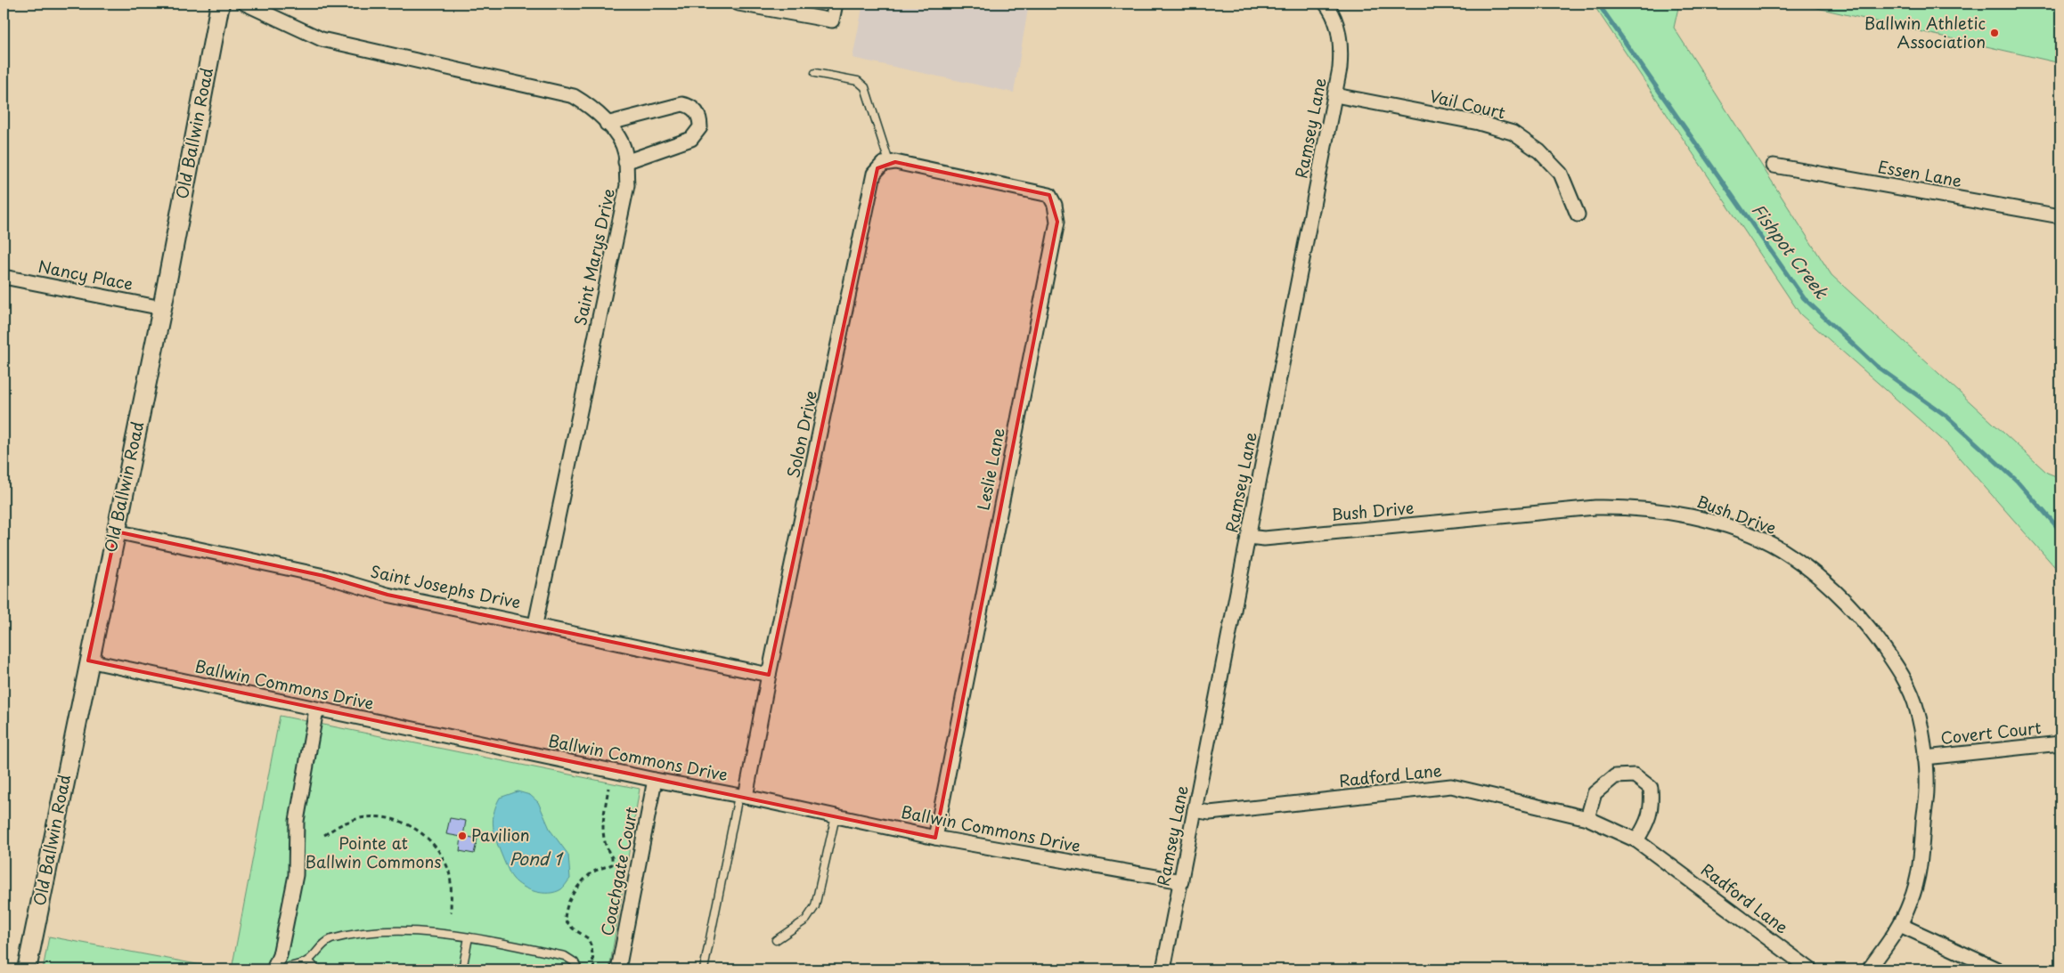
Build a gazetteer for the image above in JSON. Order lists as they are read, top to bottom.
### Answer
{
  "streets": {
    "street": [
      "Vail Court",
      "Ramsey Lane",
      "Old Ballwin Road",
      "Essen Lane",
      "Saint Marys Drive",
      "Nancy Place",
      "Solon Drive",
      "Leslie Lane",
      "Bush Drive",
      "Saint Josephs Drive",
      "Ballwin Commons Drive",
      "Covert Court",
      "Radford Lane",
      "Coachgate Court"
    ]
  },
  "crossings": [
    ["Vail Court", "Ramsey Lane"],
    ["Ramsey Lane", "Bush Drive"],
    ["Ramsey Lane", "Ballwin Commons Drive"],
    ["Ramsey Lane", "Radford Lane"],
    ["Old Ballwin Road", "Nancy Place"],
    ["Old Ballwin Road", "Saint Josephs Drive"],
    ["Old Ballwin Road", "Ballwin Commons Drive"],
    ["Saint Marys Drive", "Saint Josephs Drive"],
    ["Solon Drive", "Leslie Lane"],
    ["Solon Drive", "Saint Josephs Drive"],
    ["Solon Drive", "Ballwin Commons Drive"],
    ["Leslie Lane", "Ballwin Commons Drive"],
    ["Bush Drive", "Covert Court"],
    ["Ballwin Commons Drive", "Coachgate Court"]
  ],
  "water": ["Fishpot Creek", "Pond 1"],
  "parks": ["Pointe at Ballwin Commons"],
  "places": ["Ballwin Athletic Association", "Pavilion"]
}
